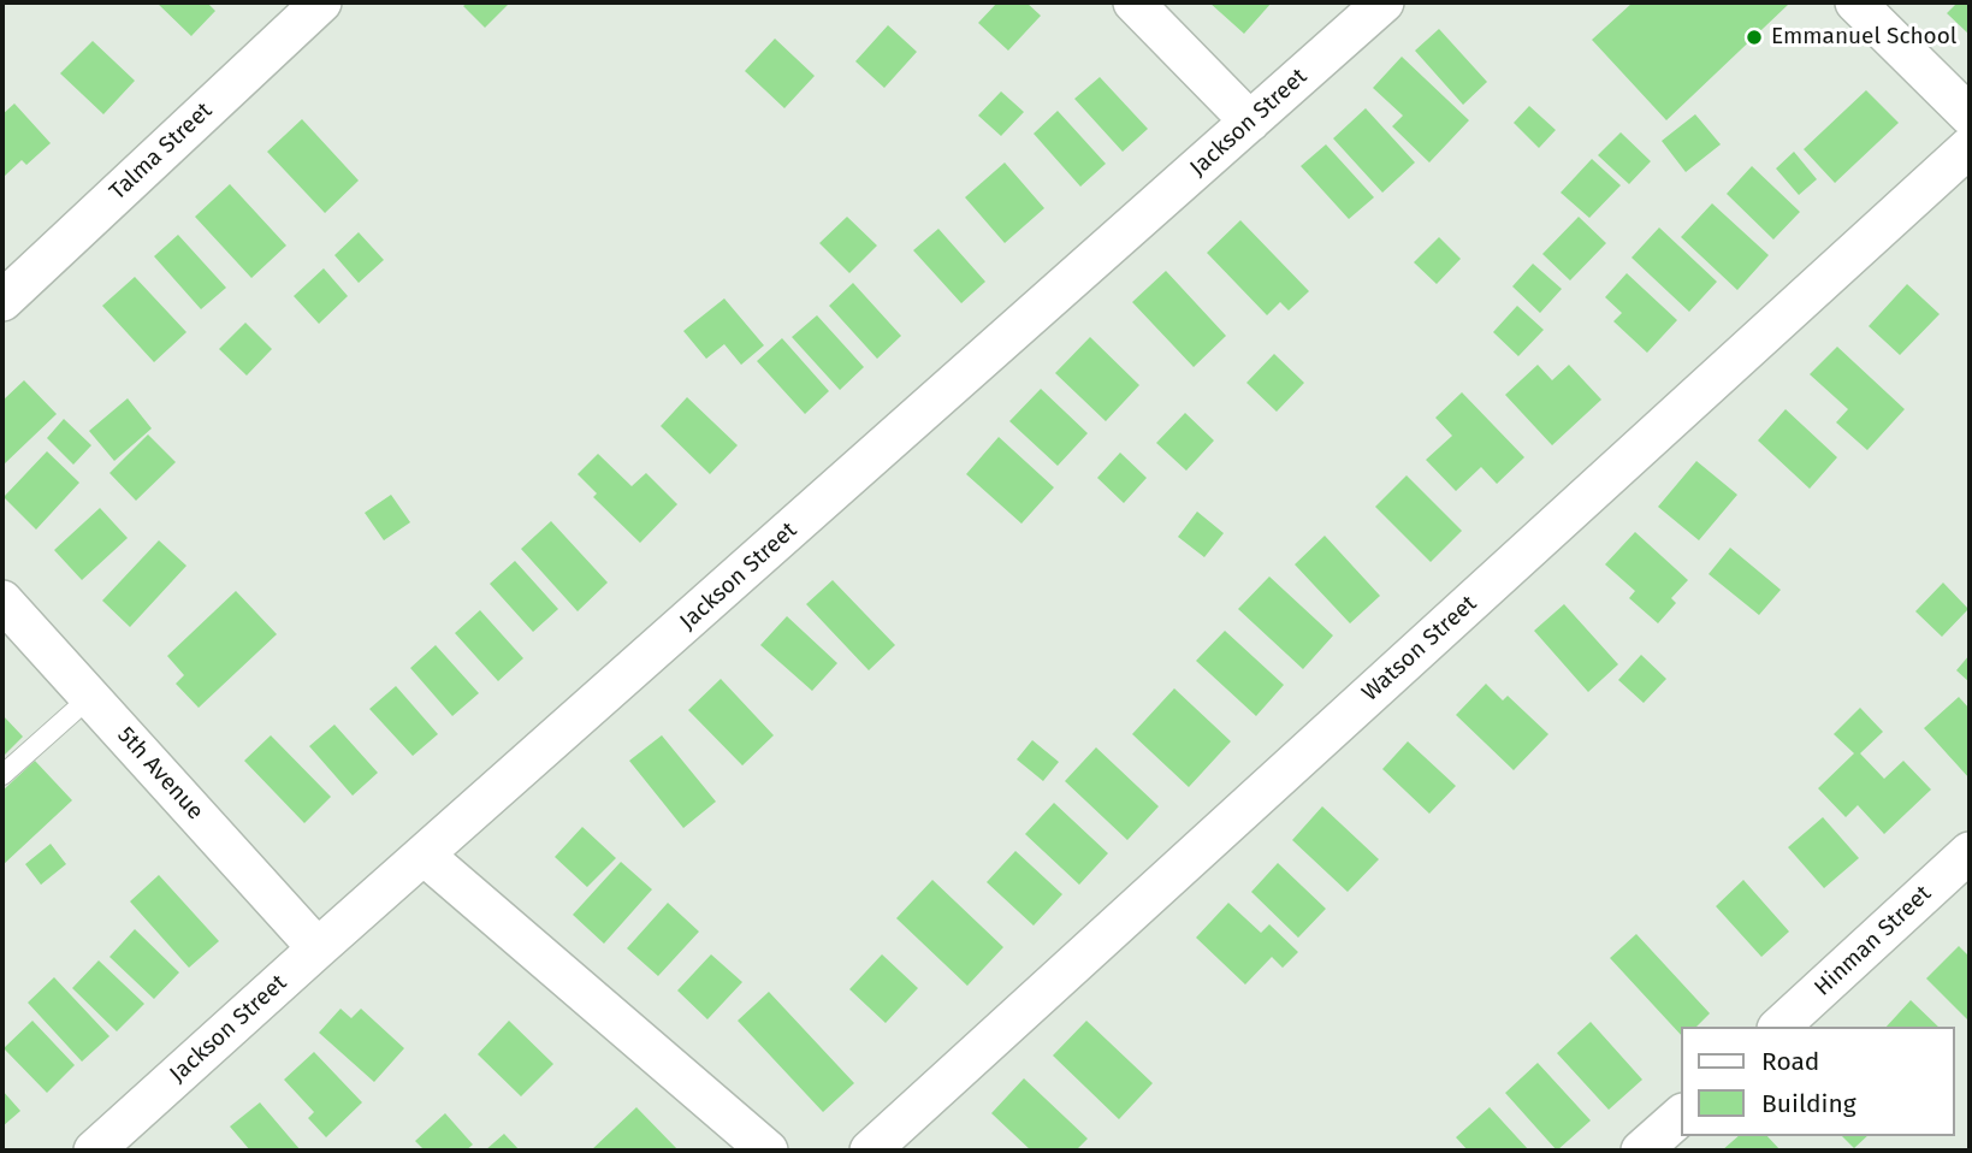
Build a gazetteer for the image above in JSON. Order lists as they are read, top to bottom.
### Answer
{
  "streets": {
    "street": [
      "Jackson Street",
      "Talma Street",
      "Watson Street",
      "5th Avenue",
      "Hinman Street"
    ]
  },
  "crossings": [
    ["Jackson Street", "5th Avenue"]
  ],
  "places": ["Emmanuel School"],
  "legend": ["Road", "Building"]
}
